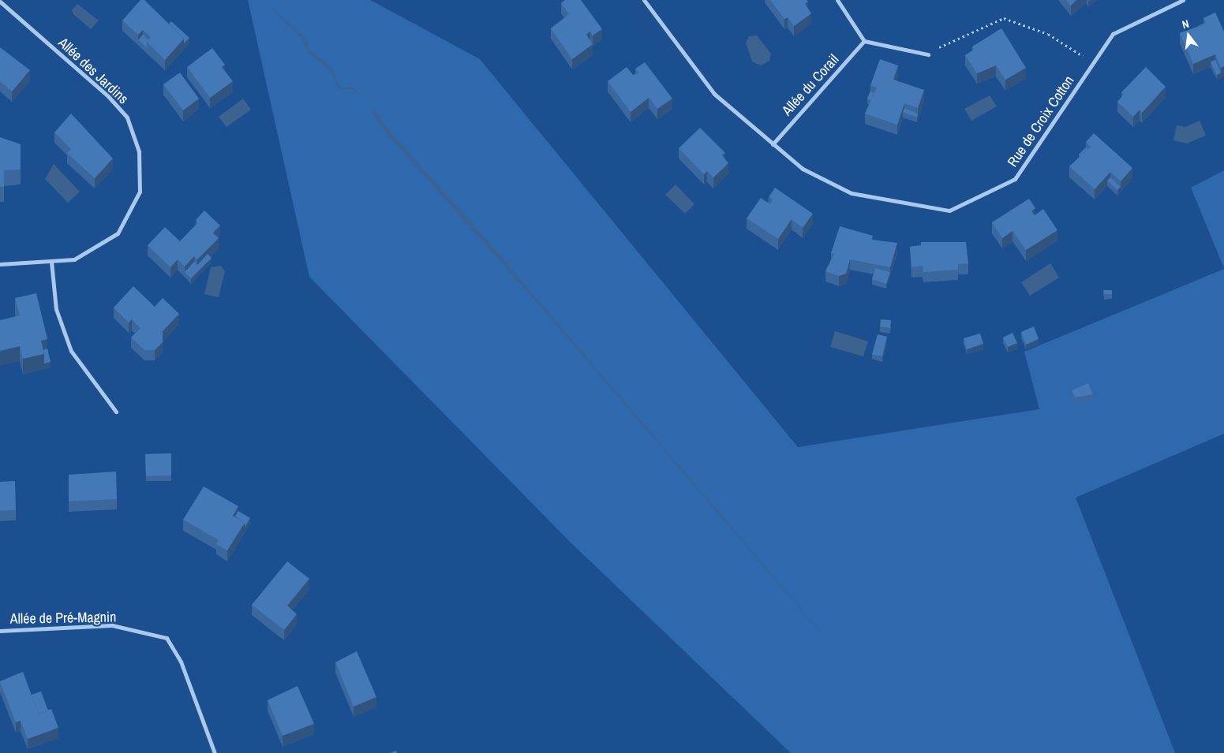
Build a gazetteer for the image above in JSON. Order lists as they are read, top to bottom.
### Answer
{
  "streets": {
    "street": [
      "Allée des Jardins",
      "Allée du Corail",
      "Rue de Croix Cotton",
      "Allée de Pré-Magnin"
    ]
  },
  "crossings": [
    ["Allée du Corail", "Rue de Croix Cotton"]
  ],
  "north": "top"
}
